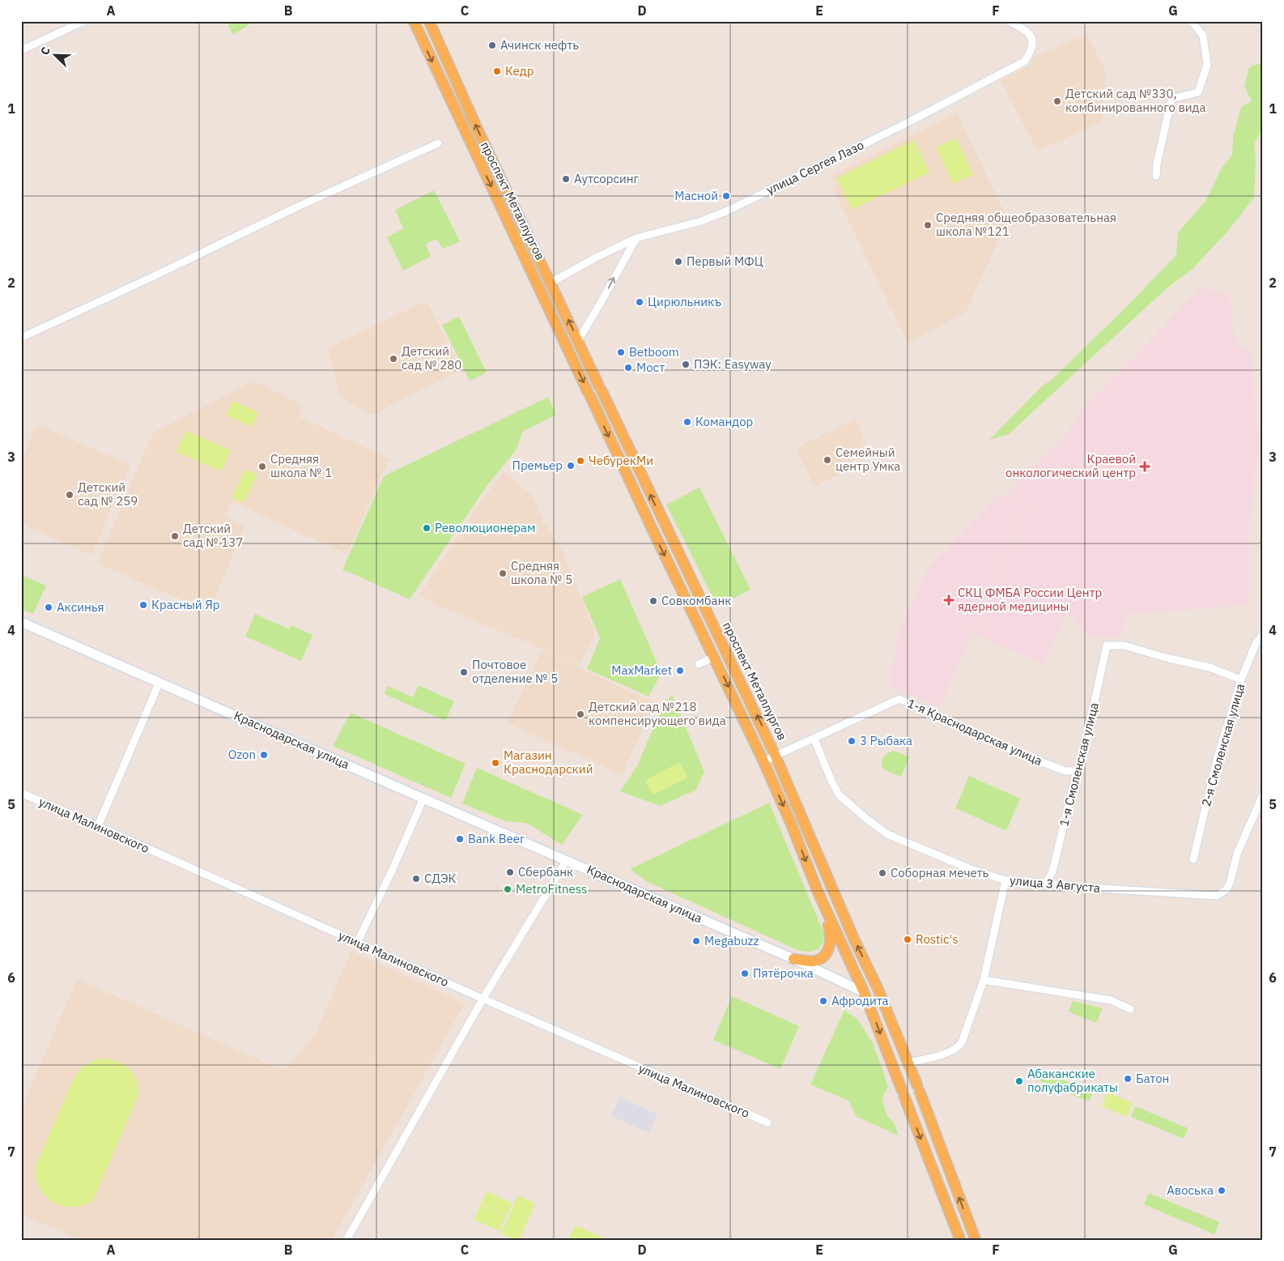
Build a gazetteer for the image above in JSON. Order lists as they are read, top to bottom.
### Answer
{
  "streets": {
    "main road": ["проспект Металлургов", "Краснодарская улица"],
    "street": [
      "улица Сергея Лазо",
      "1-я Краснодарская улица",
      "2-я Смоленская улица",
      "1-я Смоленская улица",
      "улица Малиновского",
      "улица 3 Августа"
    ]
  },
  "crossings": [
    ["улица Сергея Лазо", "проспект Металлургов"],
    ["проспект Металлургов", "1-я Краснодарская улица"],
    ["проспект Металлургов", "Краснодарская улица"],
    ["1-я Краснодарская улица", "1-я Смоленская улица"],
    ["1-я Краснодарская улица", "улица 3 Августа"],
    ["2-я Смоленская улица", "1-я Смоленская улица"],
    ["1-я Смоленская улица", "улица 3 Августа"]
  ],
  "places": {
    "other": [
      "Ачинск нефть",
      "Кедр",
      "Детский сад №330, комбинированного вида",
      "Аутсорсинг",
      "Масной",
      "Средняя общеобразовательная школа №121",
      "Первый МФЦ",
      "Цирюльникъ",
      "Betboom",
      "Детский сад № 280",
      "ПЭК: Easyway",
      "Мост",
      "Командор",
      "Семейный центр Умка",
      "ЧебурекМи",
      "Премьер",
      "Средняя школа № 1",
      "Детский сад № 259",
      "Революционерам",
      "Детский сад № 137",
      "Средняя школа № 5",
      "Совкомбанк",
      "Красный Яр",
      "Аксинья",
      "MaxMarket",
      "Почтовое отделение № 5",
      "Детский сад №218 компенсирующего вида",
      "3 Рыбака",
      "Ozon",
      "Магазин Краснодарский",
      "Bank Beer",
      "Сбербанк",
      "Соборная мечеть",
      "СДЭК",
      "MetroFitness",
      "Rostic's",
      "Megabuzz",
      "Пятёрочка",
      "Афродита",
      "Батон",
      "Абаканские полуфабрикаты",
      "Авоська"
    ],
    "health": ["Краевой онкологический центр", "СКЦ ФМБА России Центр ядерной медицины"]
  },
  "north": "top left",
  "grid": {
    "columns": [
      "A",
      "B",
      "C",
      "D",
      "E",
      "F",
      "G"
    ],
    "rows": [
      "1",
      "2",
      "3",
      "4",
      "5",
      "6",
      "7"
    ]
  }
}
